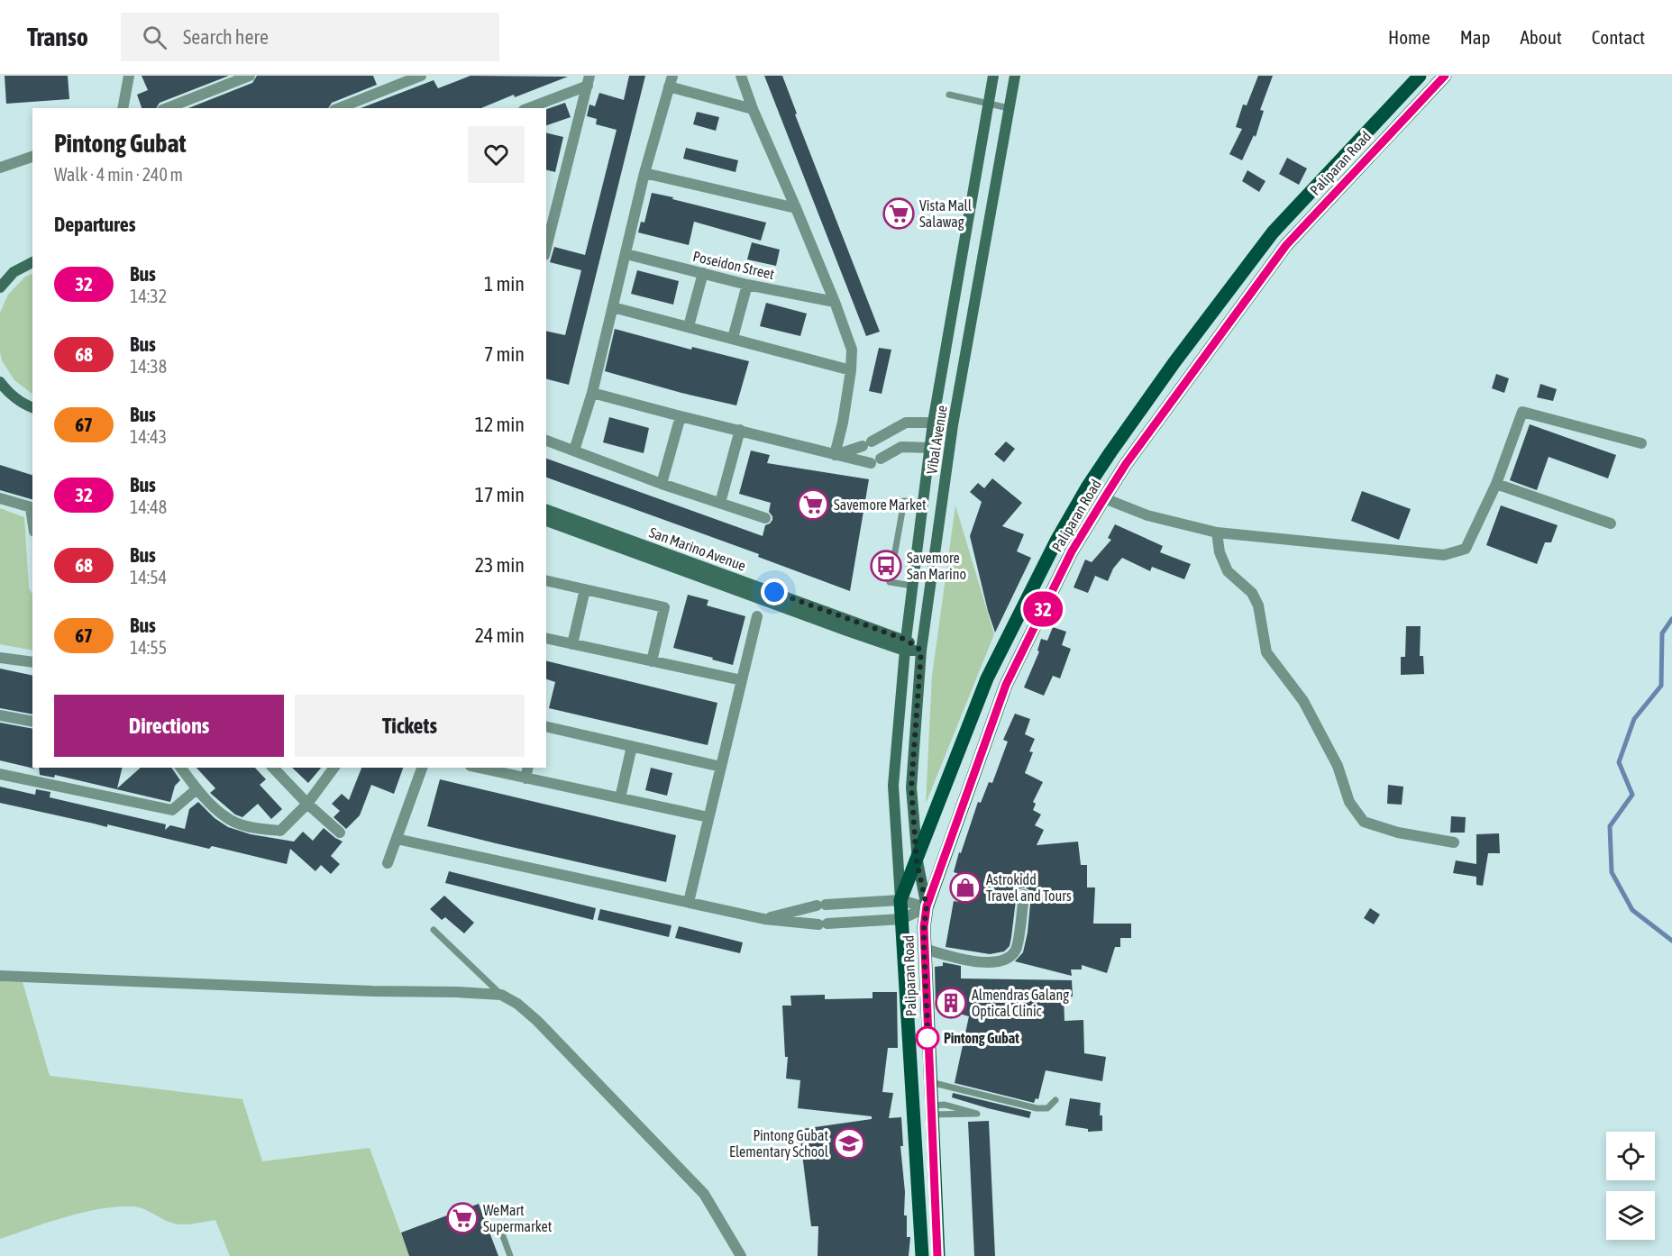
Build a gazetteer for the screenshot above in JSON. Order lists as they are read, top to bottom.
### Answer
{
  "streets": {
    "main road": ["Paliparan Road", "Vibal Avenue", "San Marino Avenue"],
    "street": ["Poseidon Street"]
  },
  "crossings": [
    ["Paliparan Road", "Vibal Avenue"],
    ["Vibal Avenue", "San Marino Avenue"]
  ],
  "places": {
    "supermarket": ["Vista Mall Salawag", "Savemore Market", "WeMart Supermarket"],
    "bus stop": ["Savemore San Marino"],
    "shop": ["Astrokidd Travel and Tours"],
    "building": ["Almendras Galang Optical Clinic"],
    "other": ["Pintong Gubat"],
    "school or university": ["Pintong Gubat Elementary School"]
  },
  "lines": ["bus line 32"],
  "page": {
    "header": "Transo",
    "search": "Search here",
    "nav": [
      "Home",
      "Map",
      "About",
      "Contact"
    ],
    "on_map": "32",
    "heading": [
      ["Pintong Gubat", "Walk · 4 min · 240 m"],
      "Departures"
    ],
    "list": [
      {
        "mark": "32",
        "name": "Bus",
        "note": "14:32",
        "value": "1 min"
      },
      {
        "mark": "68",
        "name": "Bus",
        "note": "14:38",
        "value": "7 min"
      },
      {
        "mark": "67",
        "name": "Bus",
        "note": "14:43",
        "value": "12 min"
      },
      {
        "mark": "32",
        "name": "Bus",
        "note": "14:48",
        "value": "17 min"
      },
      {
        "mark": "68",
        "name": "Bus",
        "note": "14:54",
        "value": "23 min"
      },
      {
        "mark": "67",
        "name": "Bus",
        "note": "14:55",
        "value": "24 min"
      }
    ],
    "buttons": ["Directions", "Tickets"]
  }
}
